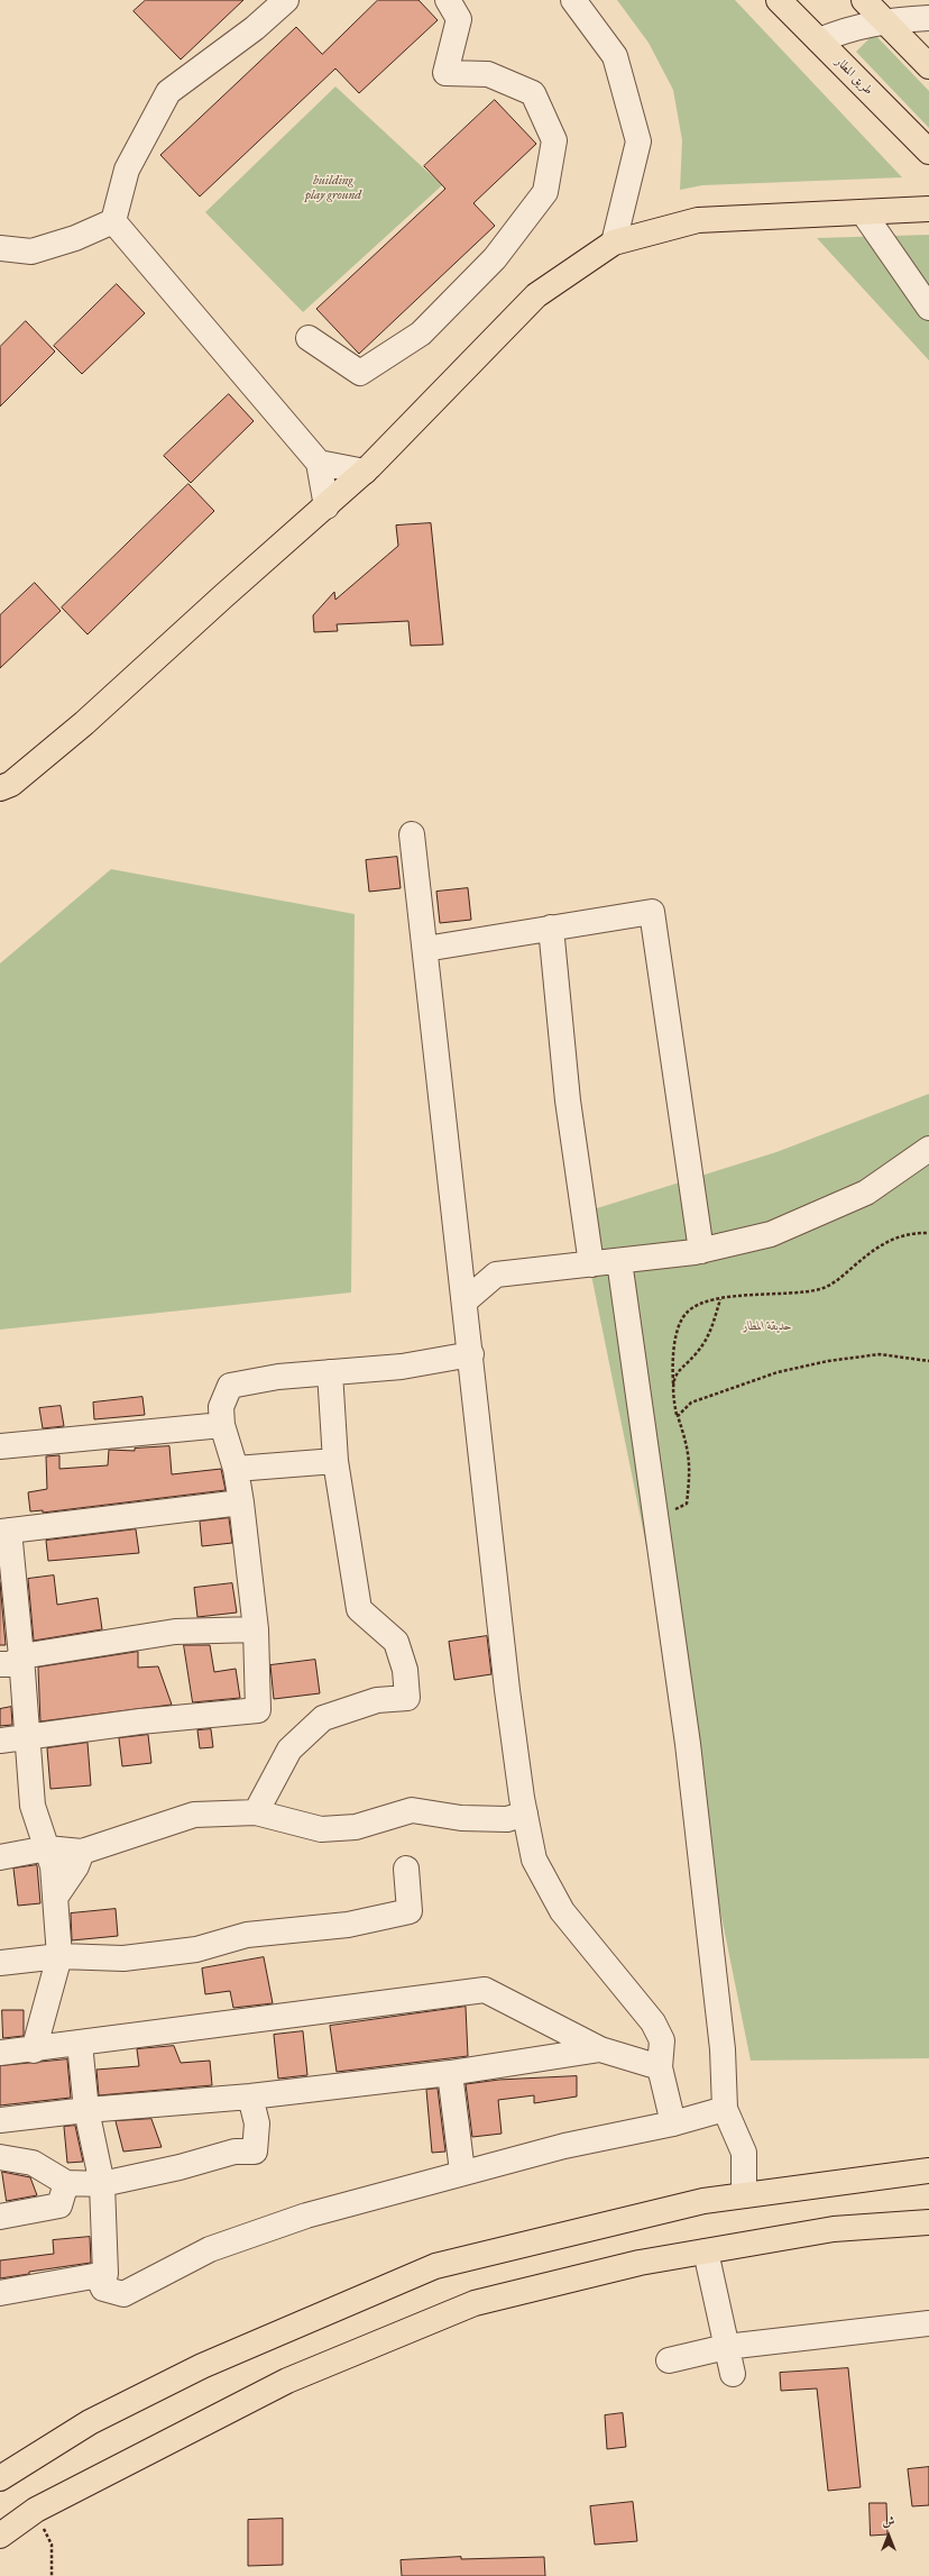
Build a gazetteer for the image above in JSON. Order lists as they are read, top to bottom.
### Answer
{
  "streets": {
    "main road": ["طريق المطار"]
  },
  "parks": ["building play ground", "حديقة المطار"],
  "north": "top"
}
